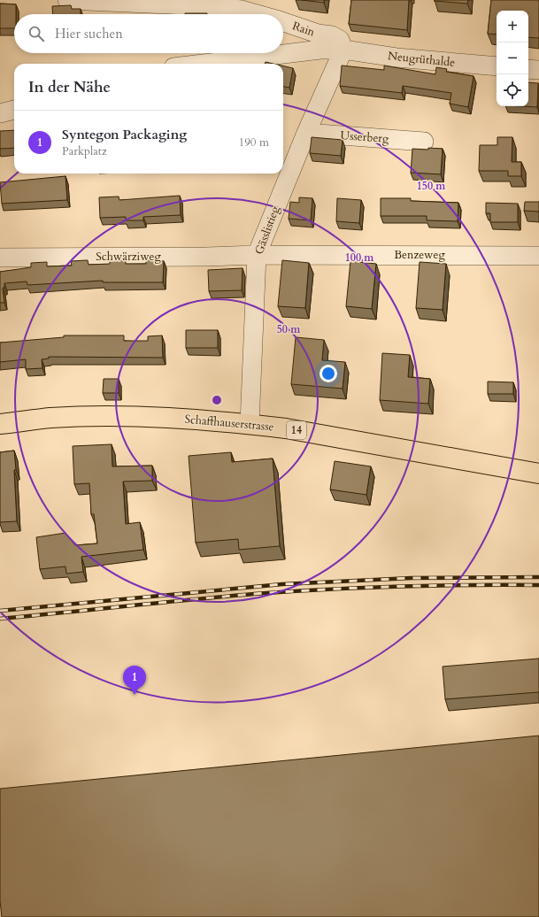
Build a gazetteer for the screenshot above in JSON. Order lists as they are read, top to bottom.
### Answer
{
  "streets": {
    "main road": ["Schaffhauserstrasse", "14"],
    "street": [
      "Rain",
      "Neugrüthalde",
      "Usserberg",
      "Gässlistieg",
      "Benzeweg",
      "Schwärziweg"
    ]
  },
  "crossings": [
    ["Rain", "Neugrüthalde"],
    ["Rain", "Gässlistieg"],
    ["Neugrüthalde", "Gässlistieg"],
    ["Usserberg", "Gässlistieg"],
    ["Gässlistieg", "Benzeweg"],
    ["Gässlistieg", "Schwärziweg"],
    ["Gässlistieg", "Schaffhauserstrasse"],
    ["Benzeweg", "Schwärziweg"]
  ],
  "page": {
    "map_buttons": ["+", "−"],
    "search": "Hier suchen",
    "heading": "In der Nähe",
    "list": [
      {
        "mark": "1",
        "name": "Syntegon Packaging",
        "note": "Parkplatz",
        "value": "190 m"
      }
    ],
    "pins": "1"
  },
  "rings": ["150 m", "100 m", "50 m"]
}
